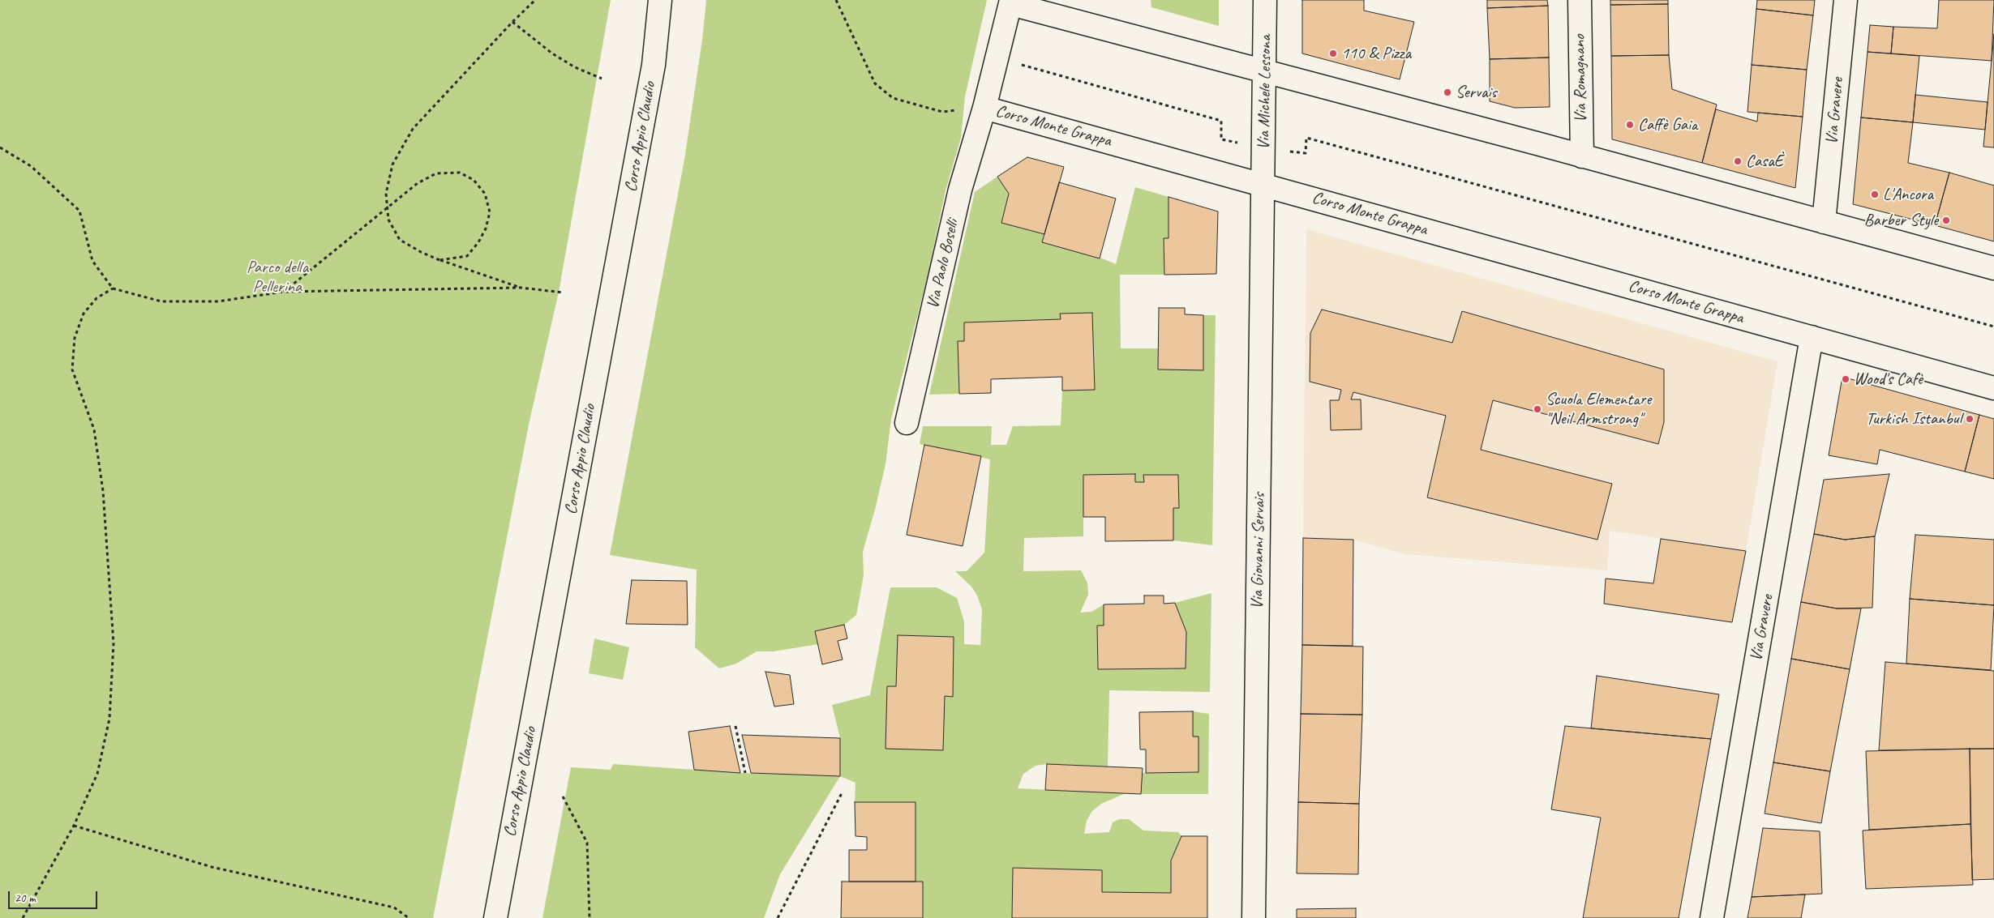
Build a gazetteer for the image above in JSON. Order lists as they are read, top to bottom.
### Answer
{
  "streets": {
    "street": [
      "Via Romagnano",
      "Via Michele Lessona",
      "Via Gravere",
      "Corso Monte Grappa",
      "Corso Appio Claudio",
      "Via Paolo Boselli",
      "Via Giovanni Servais"
    ]
  },
  "crossings": [
    ["Via Romagnano", "Corso Monte Grappa"],
    ["Via Michele Lessona", "Corso Monte Grappa"],
    ["Via Michele Lessona", "Via Giovanni Servais"],
    ["Via Gravere", "Corso Monte Grappa"],
    ["Corso Monte Grappa", "Via Paolo Boselli"],
    ["Corso Monte Grappa", "Via Giovanni Servais"]
  ],
  "parks": ["Parco della Pellerina"],
  "places": [
    "110 & Pizza",
    "Servais",
    "Caffè Gaia",
    "CasaÈ",
    "L'Ancora",
    "Barber Style",
    "Wood's Cafè",
    "Scuola Elementare \"Neil Armstrong\"",
    "Turkish Istanbul"
  ],
  "scale_bar": "20 m"
}
